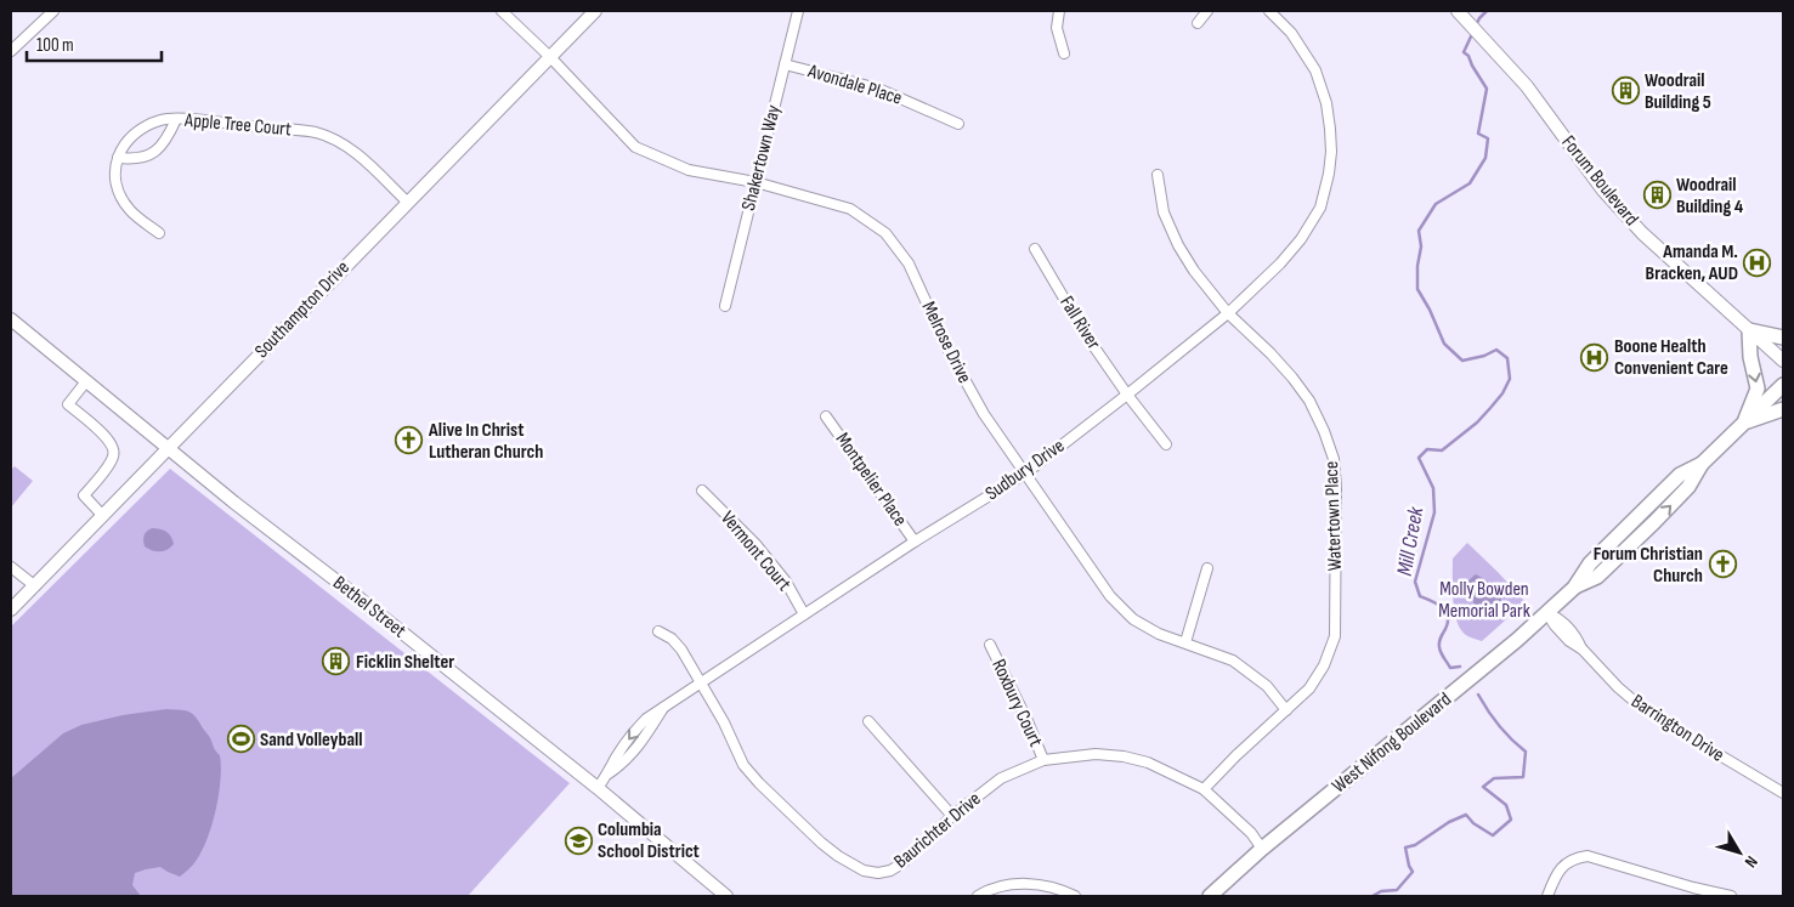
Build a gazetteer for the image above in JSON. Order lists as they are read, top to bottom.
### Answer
{
  "streets": {
    "main road": ["West Nifong Boulevard"],
    "street": [
      "Avondale Place",
      "Apple Tree Court",
      "Shakertown Way",
      "Forum Boulevard",
      "Southampton Drive",
      "Fall River",
      "Melrose Drive",
      "Sudbury Drive",
      "Montpelier Place",
      "Watertown Place",
      "Vermont Court",
      "Bethel Street",
      "Roxbury Court",
      "Barrington Drive",
      "Baurichter Drive"
    ]
  },
  "crossings": [
    ["Avondale Place", "Shakertown Way"],
    ["Apple Tree Court", "Southampton Drive"],
    ["Shakertown Way", "Melrose Drive"],
    ["Southampton Drive", "Melrose Drive"],
    ["Southampton Drive", "Bethel Street"],
    ["Fall River", "Sudbury Drive"],
    ["Melrose Drive", "Sudbury Drive"],
    ["Melrose Drive", "Watertown Place"],
    ["Sudbury Drive", "Montpelier Place"],
    ["Sudbury Drive", "Watertown Place"],
    ["Sudbury Drive", "Vermont Court"],
    ["Sudbury Drive", "Bethel Street"],
    ["Sudbury Drive", "Baurichter Drive"],
    ["Watertown Place", "Baurichter Drive"],
    ["Roxbury Court", "Baurichter Drive"],
    ["Barrington Drive", "West Nifong Boulevard"],
    ["West Nifong Boulevard", "Baurichter Drive"]
  ],
  "water": ["Mill Creek"],
  "parks": ["Molly Bowden Memorial Park"],
  "places": {
    "building": ["Woodrail Building 5", "Woodrail Building 4", "Ficklin Shelter"],
    "hospital": ["Amanda M. Bracken, AUD", "Boone Health Convenient Care"],
    "church": ["Alive In Christ Lutheran Church", "Forum Christian Church"],
    "sports": ["Sand Volleyball"],
    "school or university": ["Columbia School District"]
  },
  "scale_bar": "100 m",
  "north": "bottom right"
}
